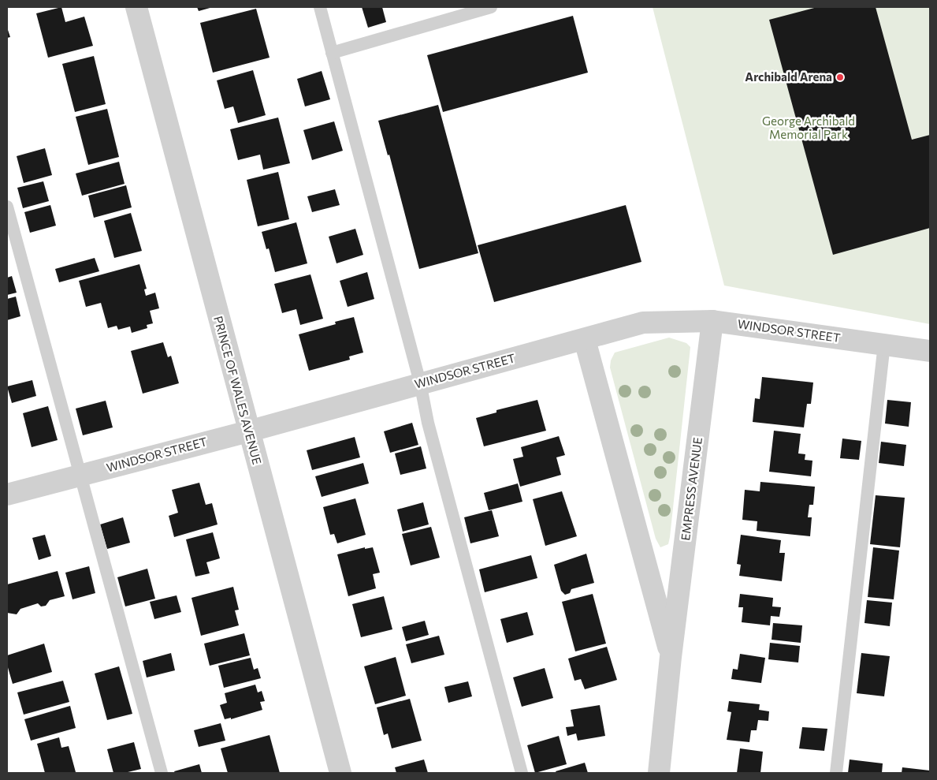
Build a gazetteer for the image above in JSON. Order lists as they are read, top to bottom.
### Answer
{
  "streets": {
    "street": ["WINDSOR STREET", "PRINCE OF WALES AVENUE", "EMPRESS AVENUE"]
  },
  "crossings": [
    ["WINDSOR STREET", "PRINCE OF WALES AVENUE"],
    ["WINDSOR STREET", "EMPRESS AVENUE"]
  ],
  "parks": ["George Archibald Memorial Park"],
  "places": ["Archibald Arena"]
}
